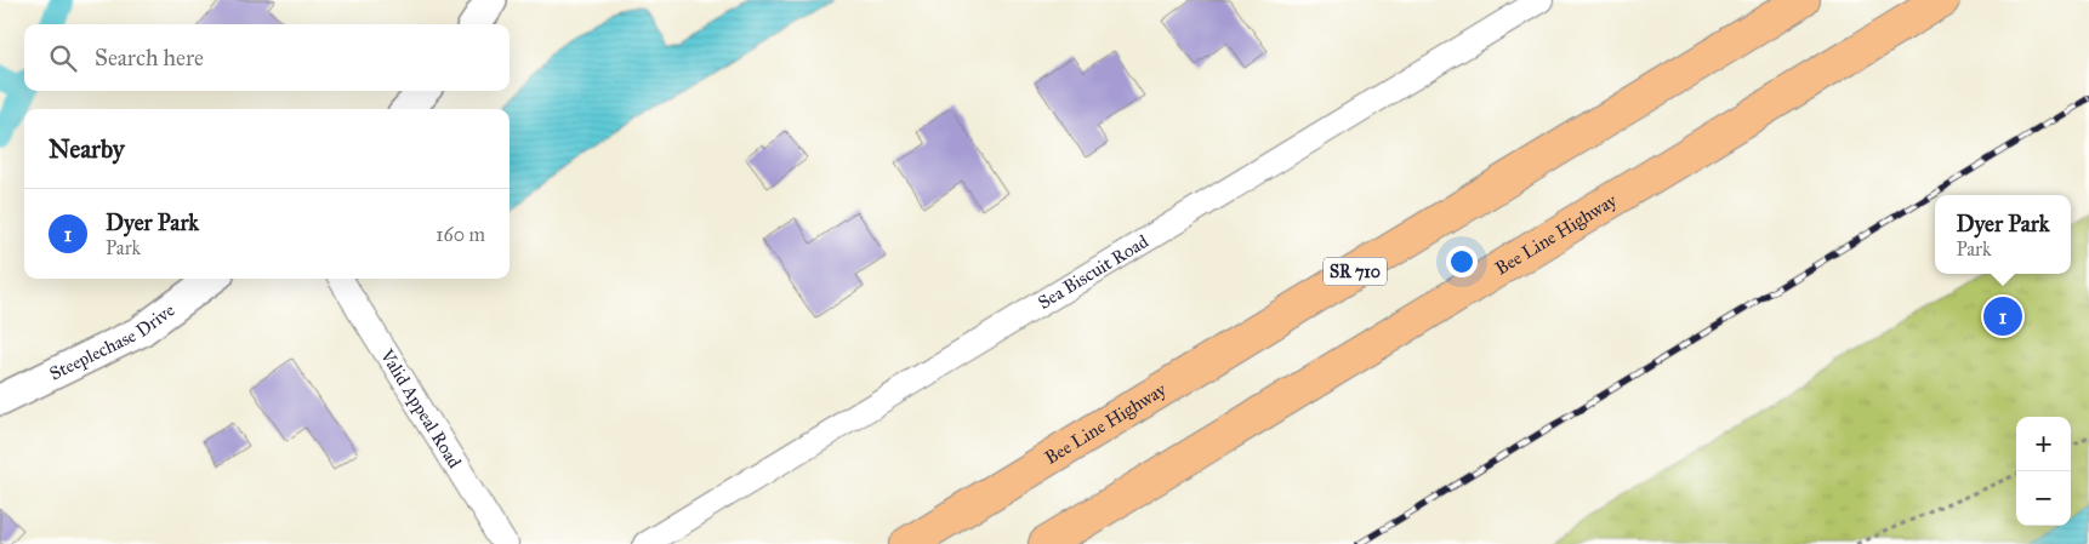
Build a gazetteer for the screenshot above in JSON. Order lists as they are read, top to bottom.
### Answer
{
  "streets": {
    "highway": ["Bee Line Highway", "SR 710"],
    "street": ["Sea Biscuit Road", "Steeplechase Drive", "Valid Appeal Road"]
  },
  "page": {
    "search": "Search here",
    "heading": "Nearby",
    "list": [
      {
        "mark": "1",
        "name": "Dyer Park",
        "note": "Park",
        "value": "160 m"
      }
    ],
    "popup": ["Dyer Park", "Park"],
    "pins": "1",
    "map_buttons": ["+", "−"]
  }
}
